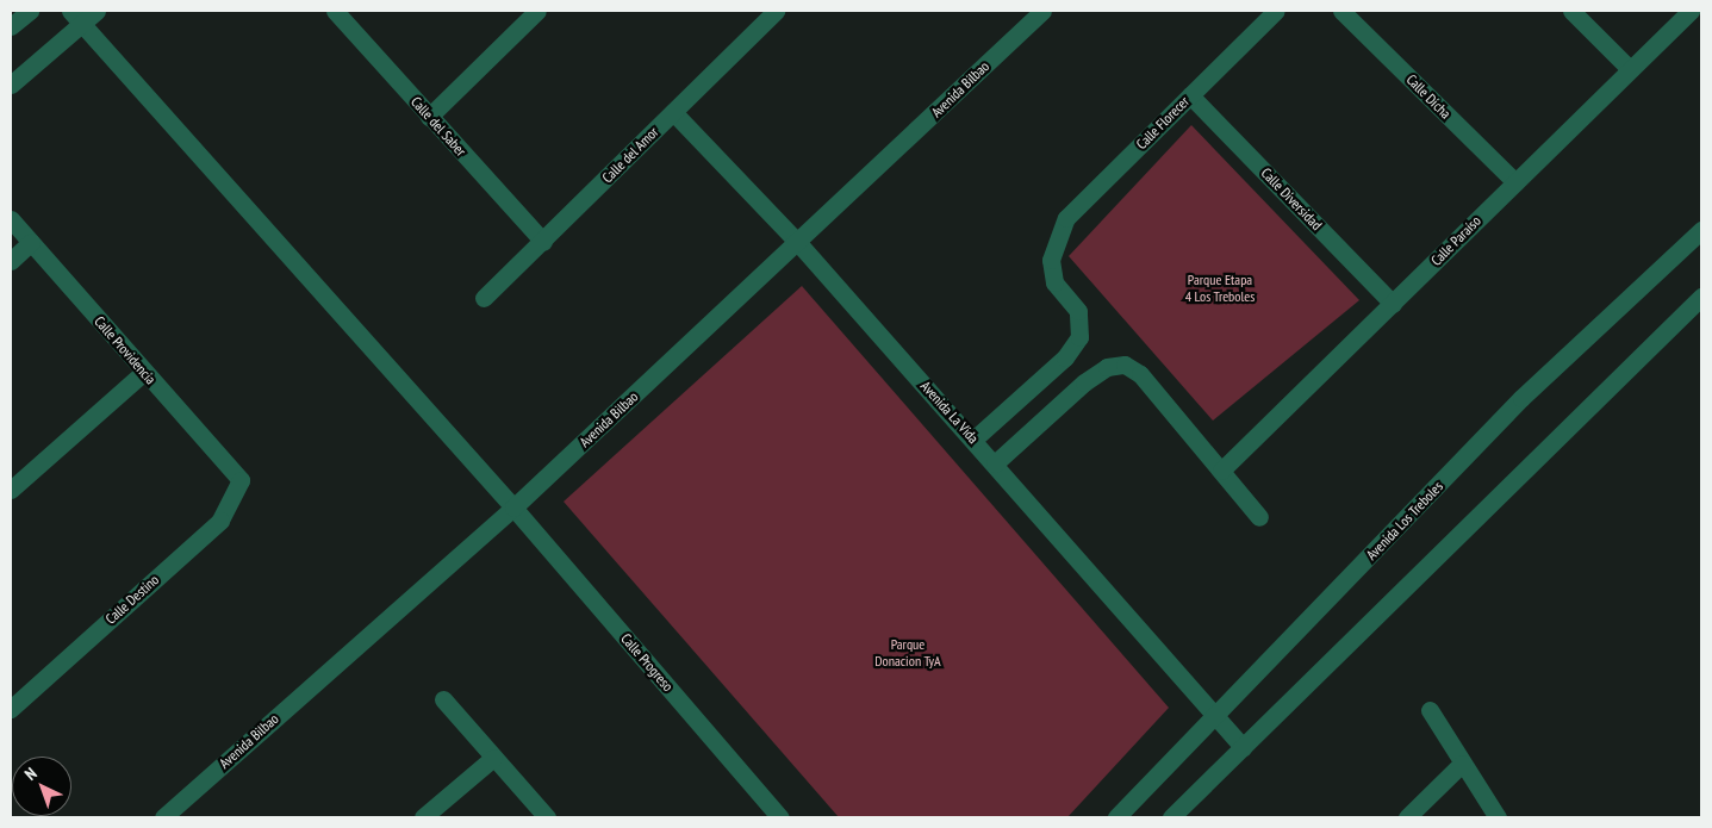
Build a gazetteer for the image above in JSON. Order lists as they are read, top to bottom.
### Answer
{
  "streets": {
    "street": [
      "Avenida Bilbao",
      "Calle Dicha",
      "Calle Florecer",
      "Calle del Saber",
      "Calle del Amor",
      "Calle Diversidad",
      "Calle Paraíso",
      "Calle Providencia",
      "Avenida La Vida",
      "Avenida Los Treboles",
      "Calle Destino",
      "Calle Progreso"
    ]
  },
  "crossings": [
    ["Avenida Bilbao", "Avenida La Vida"],
    ["Avenida Bilbao", "Calle Progreso"],
    ["Calle Dicha", "Calle Paraíso"],
    ["Calle Florecer", "Calle Diversidad"],
    ["Calle Florecer", "Avenida La Vida"],
    ["Calle del Saber", "Calle del Amor"],
    ["Calle del Amor", "Avenida La Vida"],
    ["Calle Diversidad", "Calle Paraíso"],
    ["Calle Providencia", "Calle Destino"],
    ["Avenida La Vida", "Avenida Los Treboles"]
  ],
  "parks": ["Parque Etapa 4 Los Treboles", "Parque Donacion TyA"],
  "north": "top left"
}
